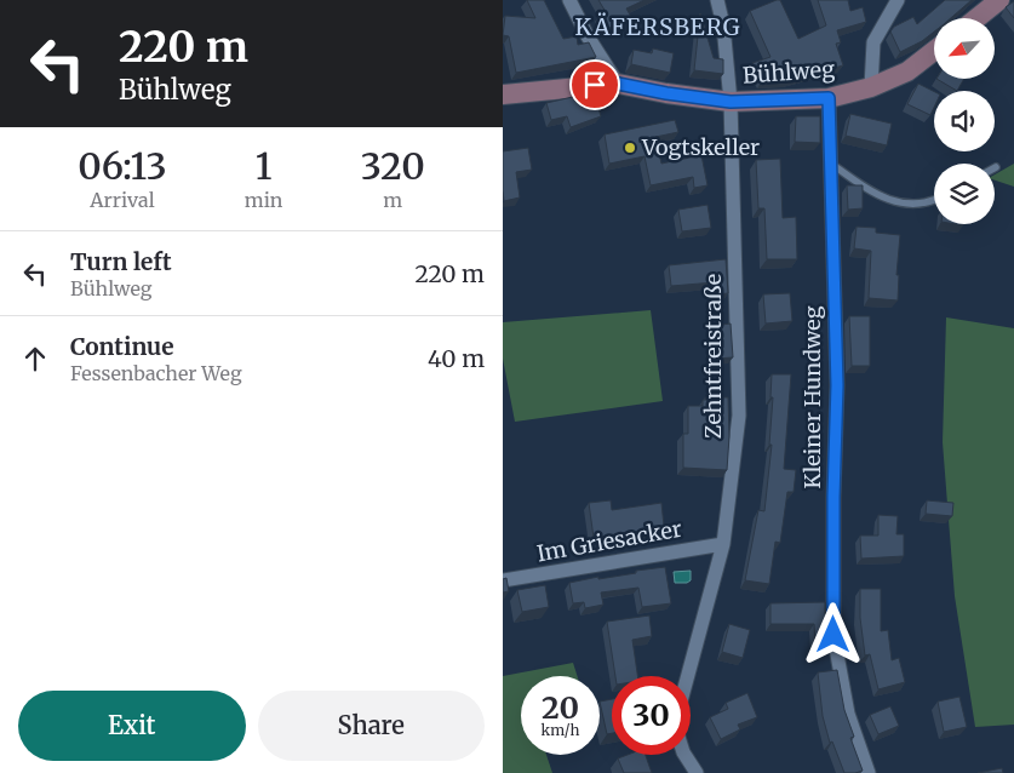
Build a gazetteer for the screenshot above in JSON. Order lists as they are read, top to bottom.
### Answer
{
  "streets": {
    "street": [
      "Bühlweg",
      "Zehntfreistraße",
      "Kleiner Hundweg",
      "Im Griesacker"
    ]
  },
  "crossings": [
    ["Bühlweg", "Zehntfreistraße"],
    ["Bühlweg", "Kleiner Hundweg"],
    ["Zehntfreistraße", "Im Griesacker"]
  ],
  "districts": ["KÄFERSBERG"],
  "places": ["Vogtskeller"],
  "north": "bottom left",
  "page": {
    "turn": ["220 m", "Bühlweg"],
    "eta": [
      "06:13",
      "Arrival",
      "1",
      "min",
      "320",
      "m"
    ],
    "list": [
      {
        "name": "Turn left",
        "note": "Bühlweg",
        "value": "220 m"
      },
      {
        "name": "Continue",
        "note": "Fessenbacher Weg",
        "value": "40 m"
      }
    ],
    "speed": "20 km/h",
    "limit": "30",
    "buttons": ["Exit", "Share"]
  }
}
